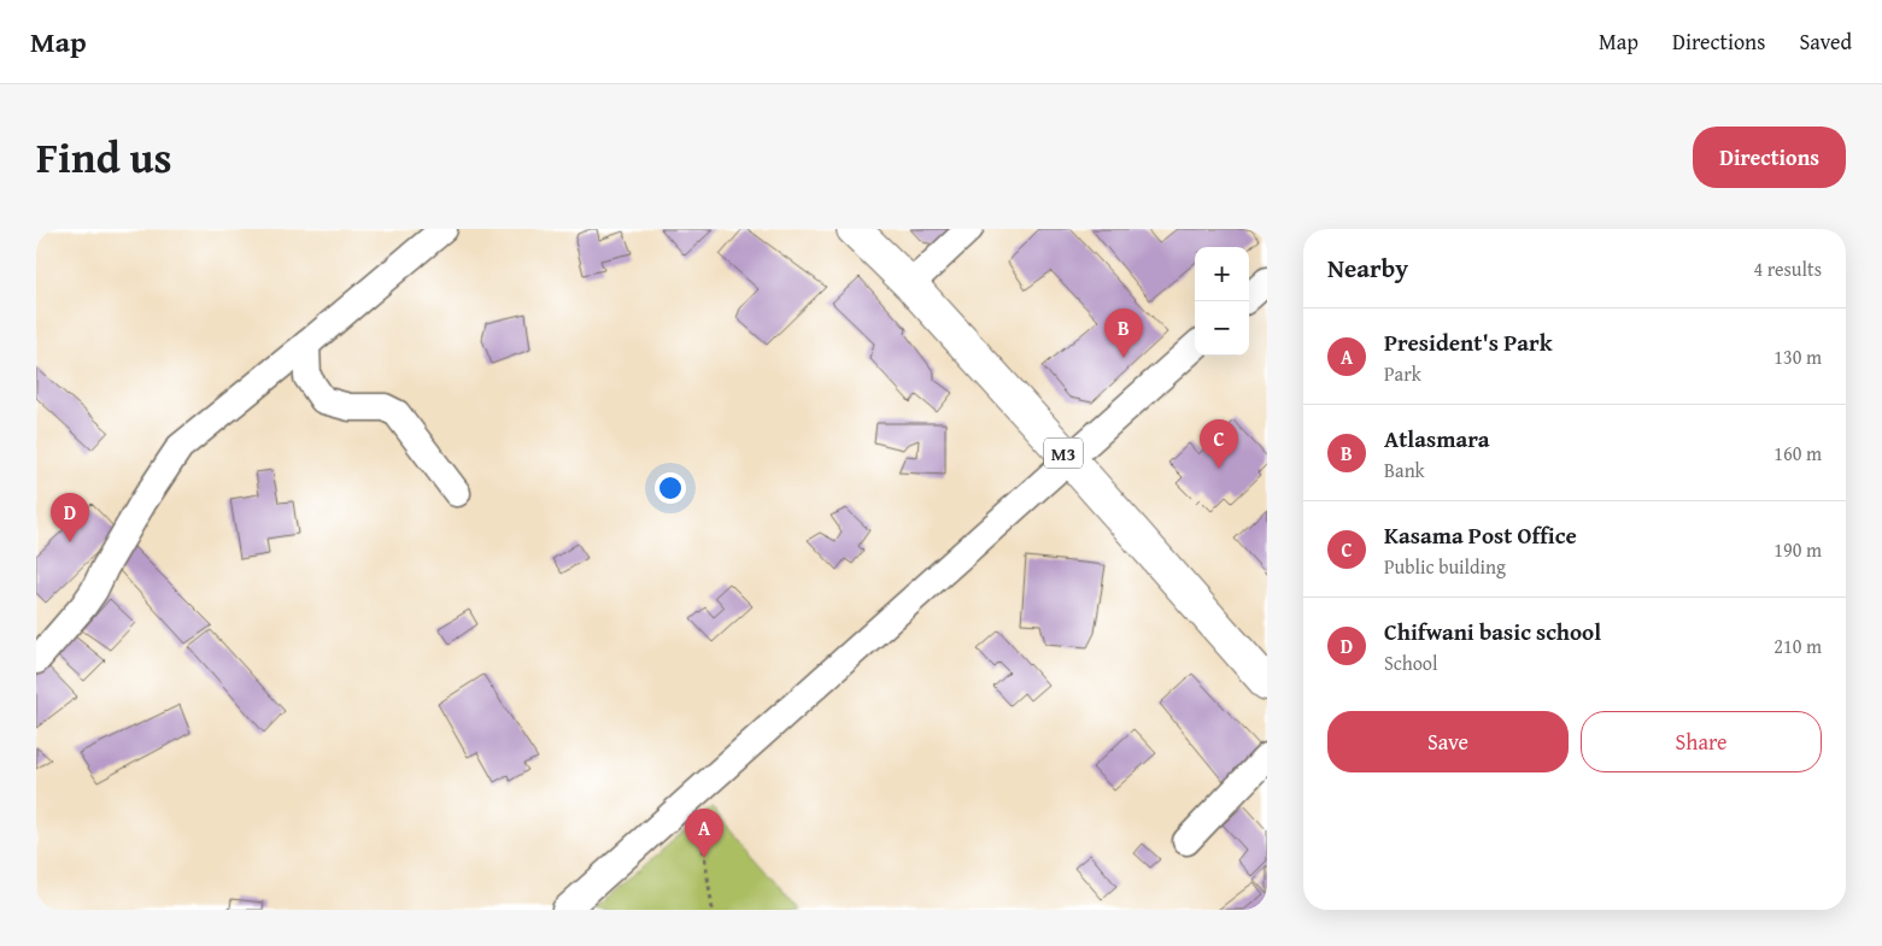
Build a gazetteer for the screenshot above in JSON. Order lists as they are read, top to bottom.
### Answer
{
  "streets": {
    "main road": ["M3"]
  },
  "page": {
    "header": "Map",
    "nav": ["Map", "Directions", "Saved"],
    "title": "Find us",
    "buttons": [
      "Directions",
      ["Save", "Share"]
    ],
    "heading": ["Nearby", "4 results"],
    "map_buttons": ["+", "−"],
    "list": [
      {
        "mark": "A",
        "name": "President's Park",
        "note": "Park",
        "value": "130 m"
      },
      {
        "mark": "B",
        "name": "Atlasmara",
        "note": "Bank",
        "value": "160 m"
      },
      {
        "mark": "C",
        "name": "Kasama Post Office",
        "note": "Public building",
        "value": "190 m"
      },
      {
        "mark": "D",
        "name": "Chifwani basic school",
        "note": "School",
        "value": "210 m"
      }
    ],
    "pins": [
      "B",
      "C",
      "D",
      "A"
    ]
  }
}
